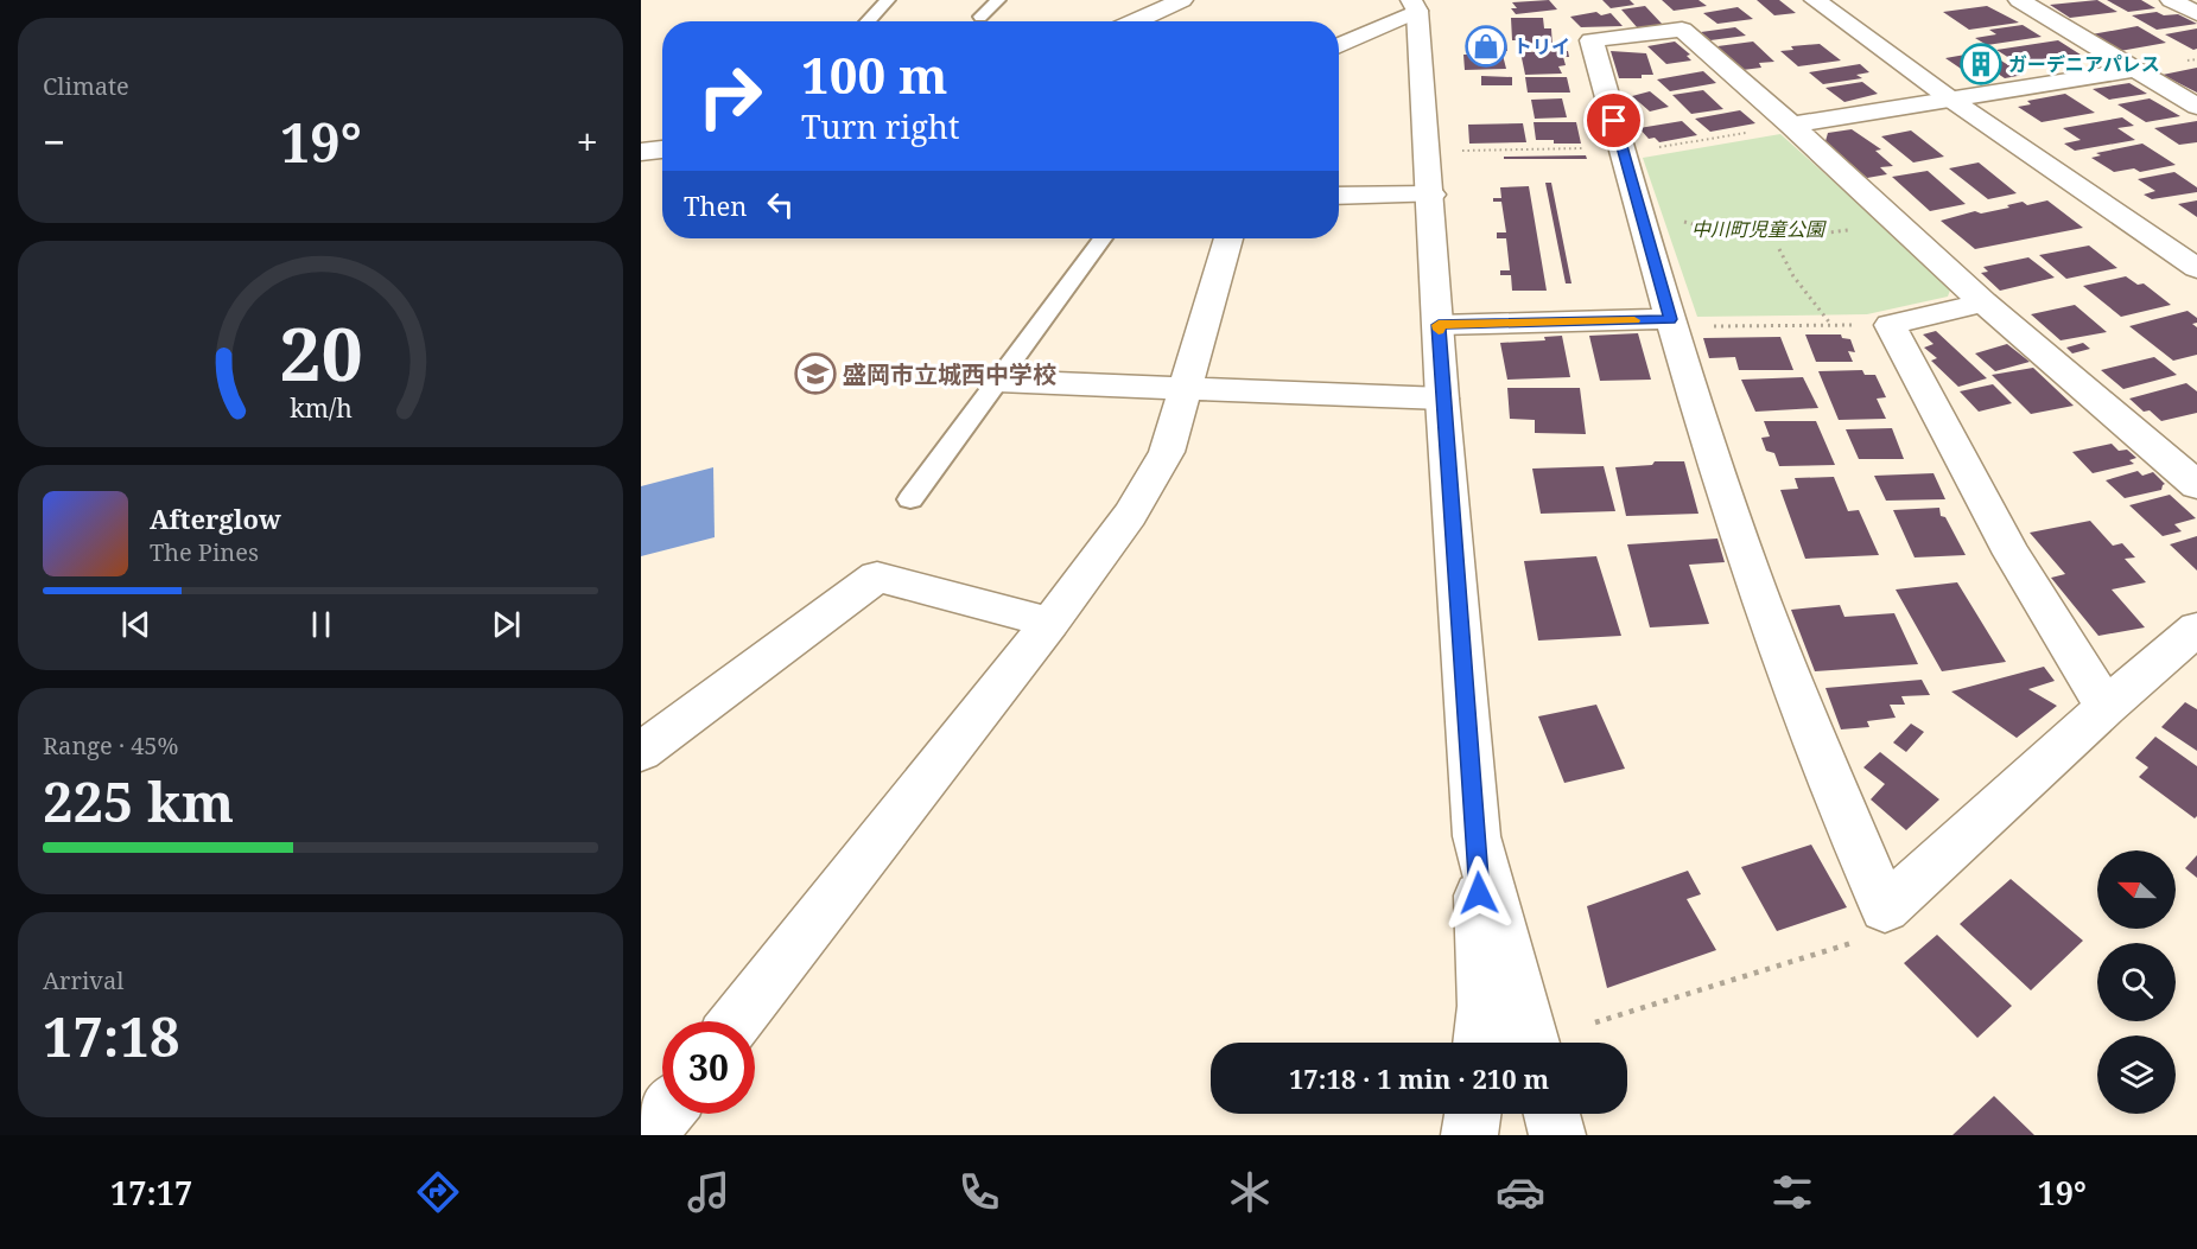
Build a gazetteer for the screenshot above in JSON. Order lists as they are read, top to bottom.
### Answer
{
  "parks": ["中川町児童公園"],
  "places": {
    "shop": ["トリイ"],
    "building": ["ガーデニアパレス"],
    "school or university": ["盛岡市立城西中学校"]
  },
  "north": "left",
  "page": {
    "tile": [
      "Climate",
      ["Range · 45%", "225 km"],
      ["Arrival", "17:18"]
    ],
    "turn": ["100 m", "Turn right"],
    "heat": ["−", "19°", "+"],
    "then": "Then",
    "song": ["Afterglow", "The Pines"],
    "limit": "30",
    "trip": "17:18 · 1 min · 210 m",
    "tabs": ["17:17", "19°"],
    "gauge": ["20", "km/h"]
  }
}
